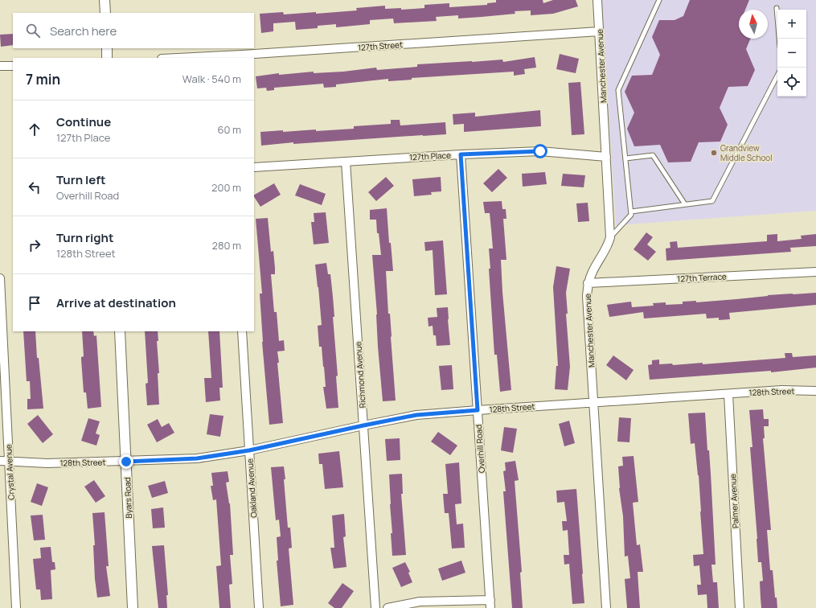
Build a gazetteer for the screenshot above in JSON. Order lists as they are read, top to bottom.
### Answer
{
  "streets": {
    "street": [
      "127th Street",
      "Manchester Avenue",
      "127th Place",
      "127th Terrace",
      "Richmond Avenue",
      "128th Street",
      "Overhill Road",
      "Crystal Avenue",
      "Oakland Avenue",
      "Byars Road",
      "Palmer Avenue"
    ]
  },
  "crossings": [
    ["127th Street", "Manchester Avenue"],
    ["Manchester Avenue", "127th Place"],
    ["Manchester Avenue", "127th Terrace"],
    ["Manchester Avenue", "128th Street"],
    ["127th Place", "Richmond Avenue"],
    ["127th Place", "Overhill Road"],
    ["Richmond Avenue", "128th Street"],
    ["128th Street", "Overhill Road"],
    ["128th Street", "Crystal Avenue"],
    ["128th Street", "Oakland Avenue"],
    ["128th Street", "Byars Road"],
    ["128th Street", "Palmer Avenue"]
  ],
  "places": ["Grandview Middle School"],
  "north": "top",
  "page": {
    "map_buttons": ["+", "−"],
    "search": "Search here",
    "heading": ["7 min", "Walk · 540 m"],
    "list": [
      ["Continue", "127th Place", "60 m"],
      ["Turn left", "Overhill Road", "200 m"],
      ["Turn right", "128th Street", "280 m"],
      "Arrive at destination"
    ]
  }
}
